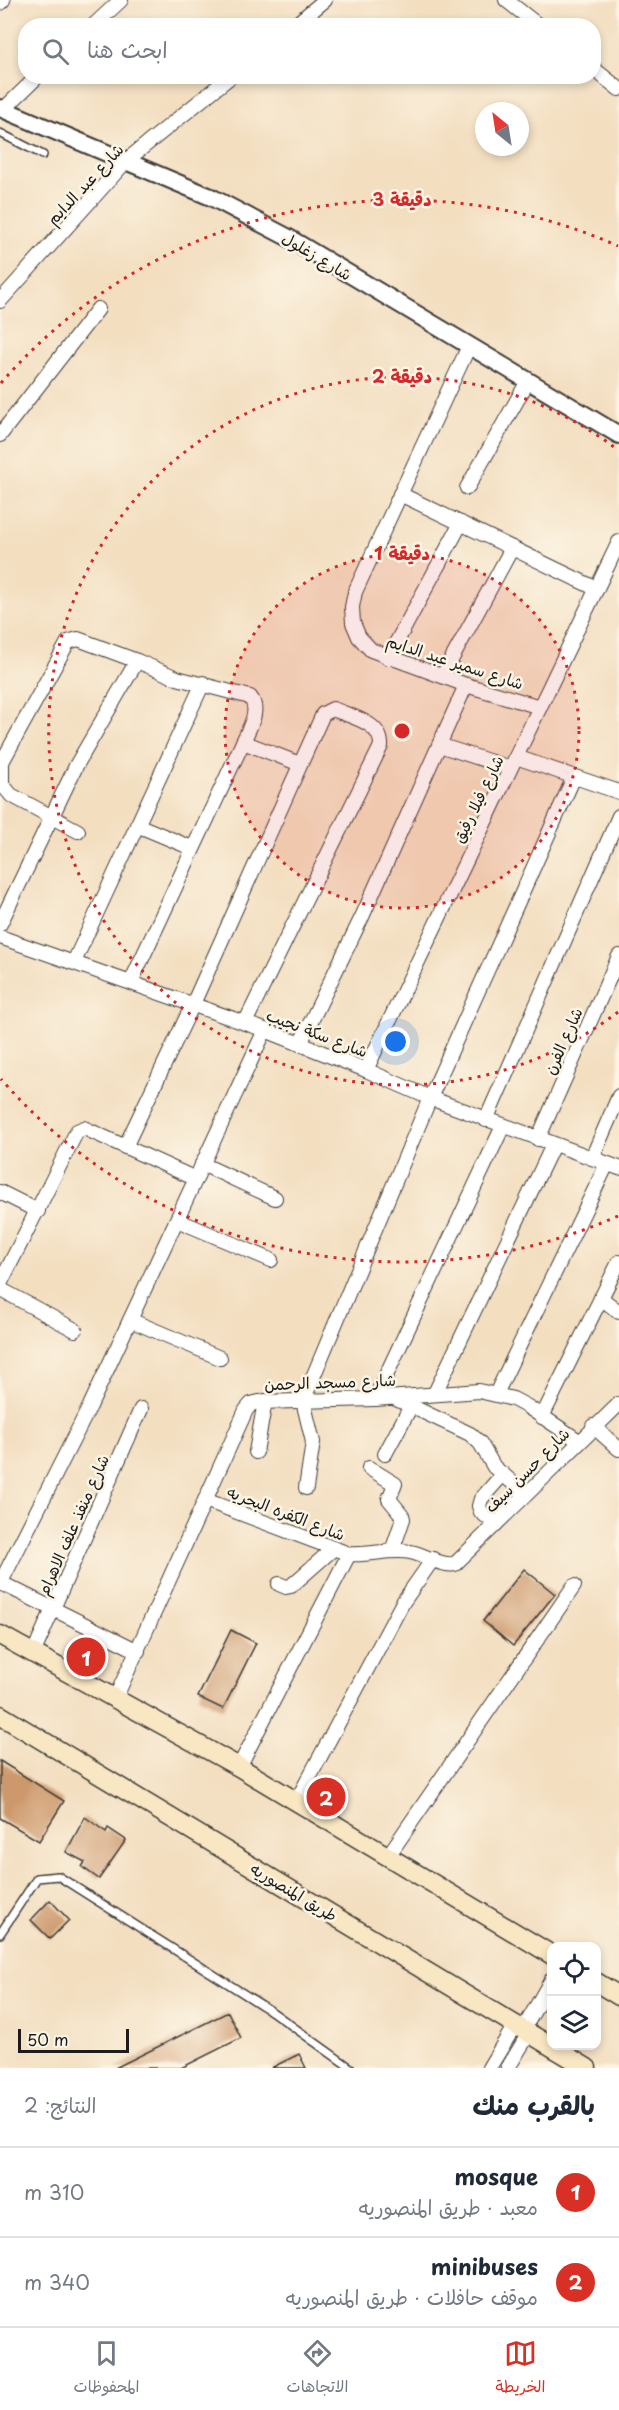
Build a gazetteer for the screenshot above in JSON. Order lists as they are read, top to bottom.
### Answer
{
  "streets": {
    "main road": ["طريق المنصوريه"],
    "street": [
      "شارع عبد الدايم",
      "شارع زغلول",
      "شارع سمير عبد الدايم",
      "شارع فيلا رفيق",
      "شارع سكة نجيب",
      "شارع الفرن",
      "شارع مسجد الرحمن",
      "شارع حسن سيف",
      "شارع الكفره البحريه",
      "شارع منفذ علف الاهرام"
    ]
  },
  "crossings": [
    ["شارع عبد الدايم", "شارع زغلول"],
    ["شارع زغلول", "شارع سمير عبد الدايم"],
    ["شارع سمير عبد الدايم", "شارع فيلا رفيق"],
    ["شارع فيلا رفيق", "شارع سكة نجيب"],
    ["شارع سكة نجيب", "شارع الفرن"],
    ["شارع مسجد الرحمن", "شارع حسن سيف"],
    ["شارع مسجد الرحمن", "شارع الكفره البحريه"],
    ["شارع حسن سيف", "شارع الكفره البحريه"]
  ],
  "scale_bar": "50 m",
  "north": "top left",
  "page": {
    "search": "ابحث هنا",
    "pins": ["1", "2"],
    "scale": "50 m",
    "heading": ["بالقرب منك", "النتائج: 2"],
    "list": [
      {
        "mark": "1",
        "name": "mosque",
        "note": "معبد · طريق المنصوريه",
        "value": "310 m"
      },
      {
        "mark": "2",
        "name": "minibuses",
        "note": "موقف حافلات · طريق المنصوريه",
        "value": "340 m"
      }
    ],
    "nav": ["الخريطة", "الاتجاهات", "المحفوظات"]
  },
  "rings": ["3 دقيقة", "2 دقيقة", "1 دقيقة"]
}
